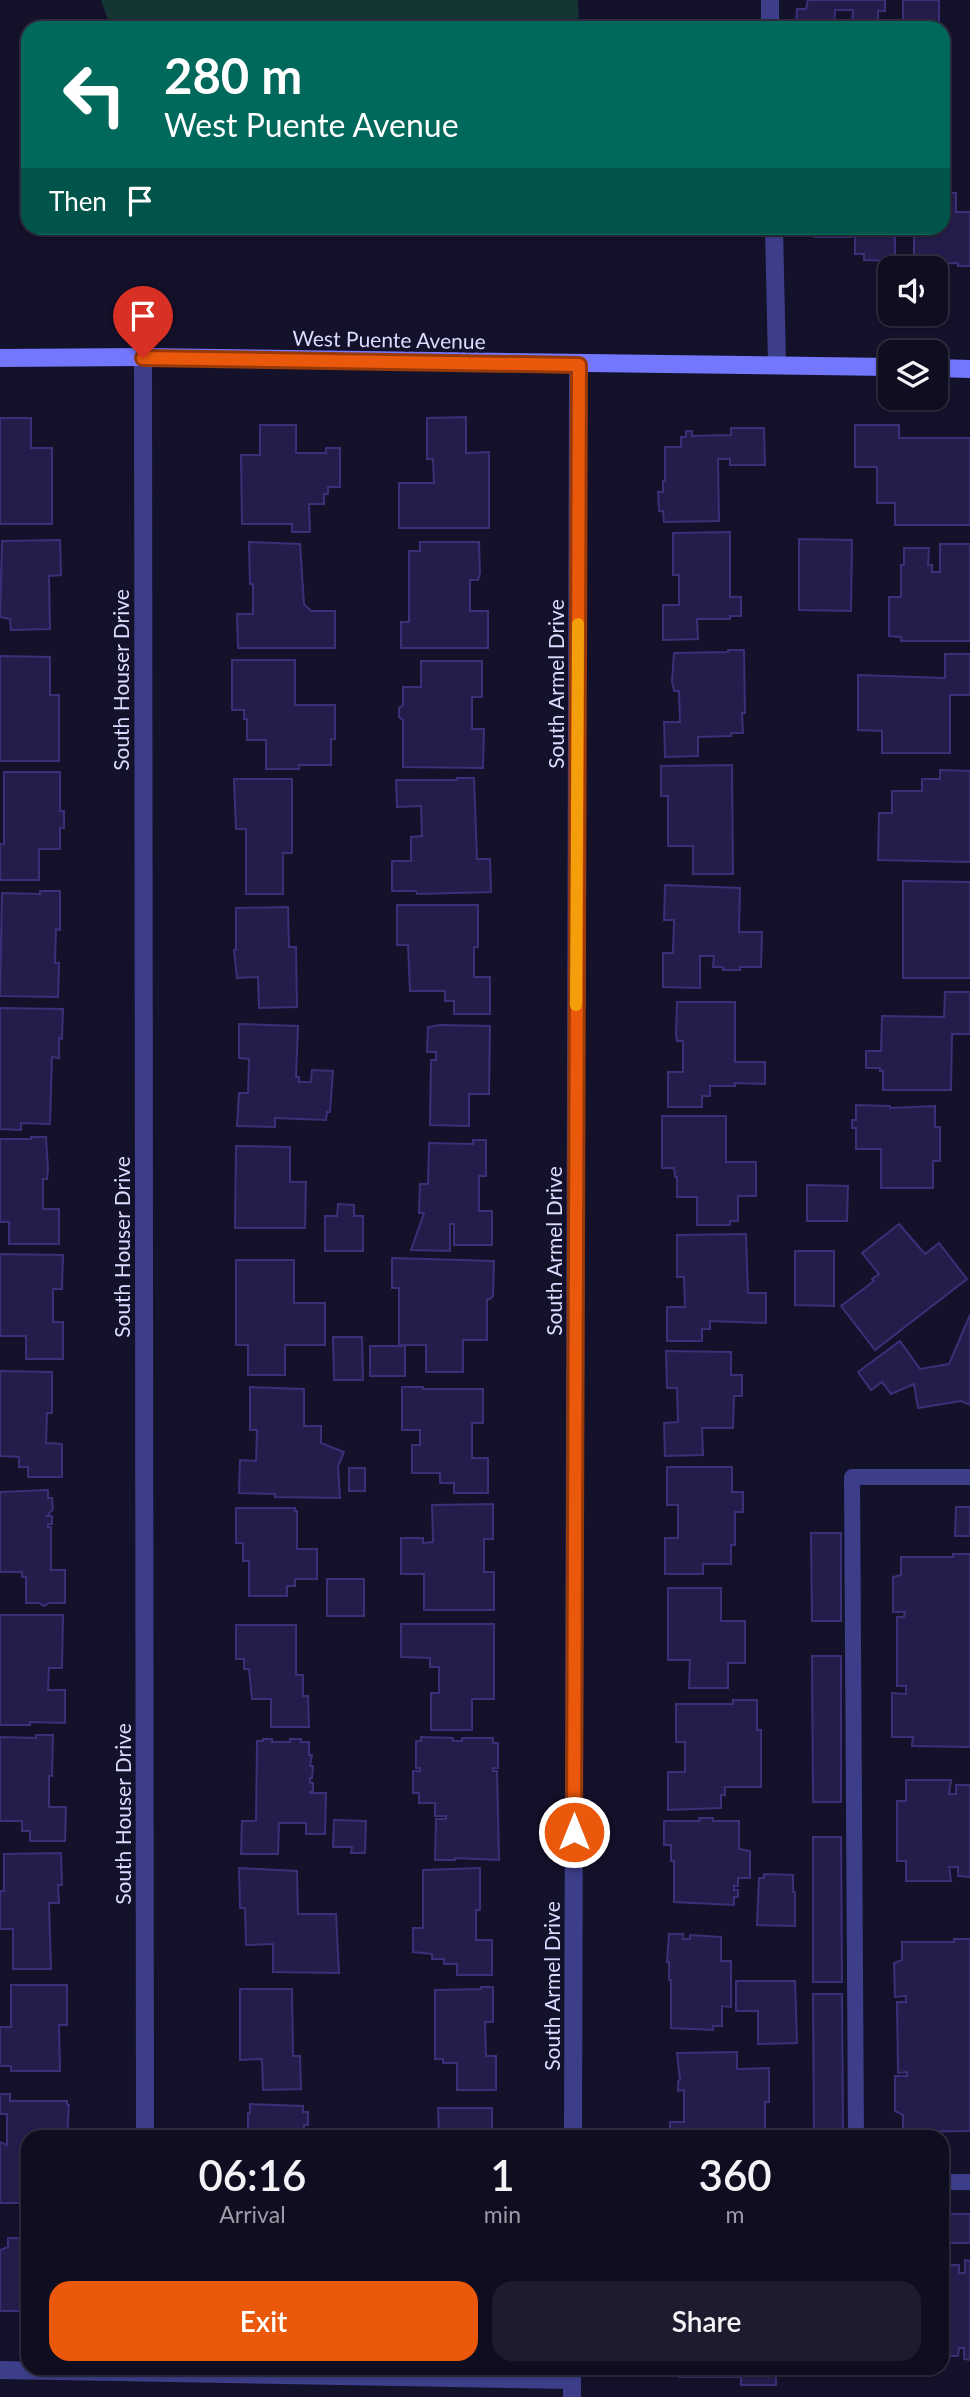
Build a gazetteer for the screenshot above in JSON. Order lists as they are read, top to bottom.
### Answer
{
  "streets": {
    "street": ["West Puente Avenue", "South Houser Drive", "South Armel Drive"]
  },
  "crossings": [
    ["West Puente Avenue", "South Houser Drive"],
    ["West Puente Avenue", "South Armel Drive"]
  ],
  "page": {
    "turn": ["280 m", "West Puente Avenue"],
    "then": "Then",
    "eta": [
      "06:16",
      "Arrival",
      "1",
      "min",
      "360",
      "m"
    ],
    "buttons": ["Exit", "Share"]
  }
}
